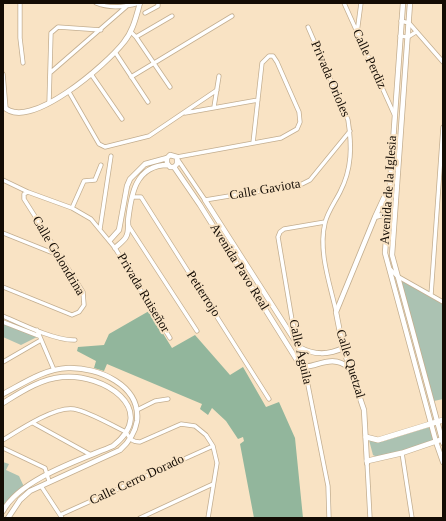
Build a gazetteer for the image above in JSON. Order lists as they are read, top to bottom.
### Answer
{
  "streets": {
    "street": [
      "Calle Perdiz",
      "Privada Orioles",
      "Calle Gaviota",
      "Avenida de la Iglesia",
      "Calle Golondrina",
      "Avenida Pavo Real",
      "Privada Ruiseñor",
      "Petierrojo",
      "Calle Águila",
      "Calle Quetzal",
      "Calle Cerro Dorado"
    ]
  },
  "crossings": [
    ["Calle Perdiz", "Avenida de la Iglesia"],
    ["Privada Orioles", "Calle Gaviota"],
    ["Privada Orioles", "Calle Águila"],
    ["Calle Gaviota", "Avenida Pavo Real"],
    ["Avenida de la Iglesia", "Calle Quetzal"],
    ["Calle Golondrina", "Privada Ruiseñor"],
    ["Avenida Pavo Real", "Calle Águila"]
  ]
}
